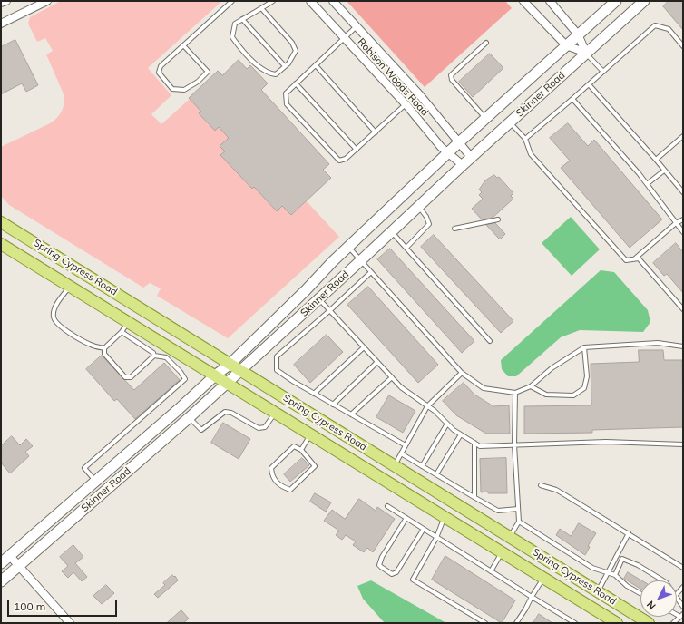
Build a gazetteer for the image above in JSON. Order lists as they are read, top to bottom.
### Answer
{
  "streets": {
    "main road": ["Spring Cypress Road"],
    "street": ["Robison Woods Road", "Skinner Road"]
  },
  "crossings": [
    ["Robison Woods Road", "Skinner Road"],
    ["Skinner Road", "Spring Cypress Road"]
  ],
  "scale_bar": "100 m",
  "north": "bottom left"
}
